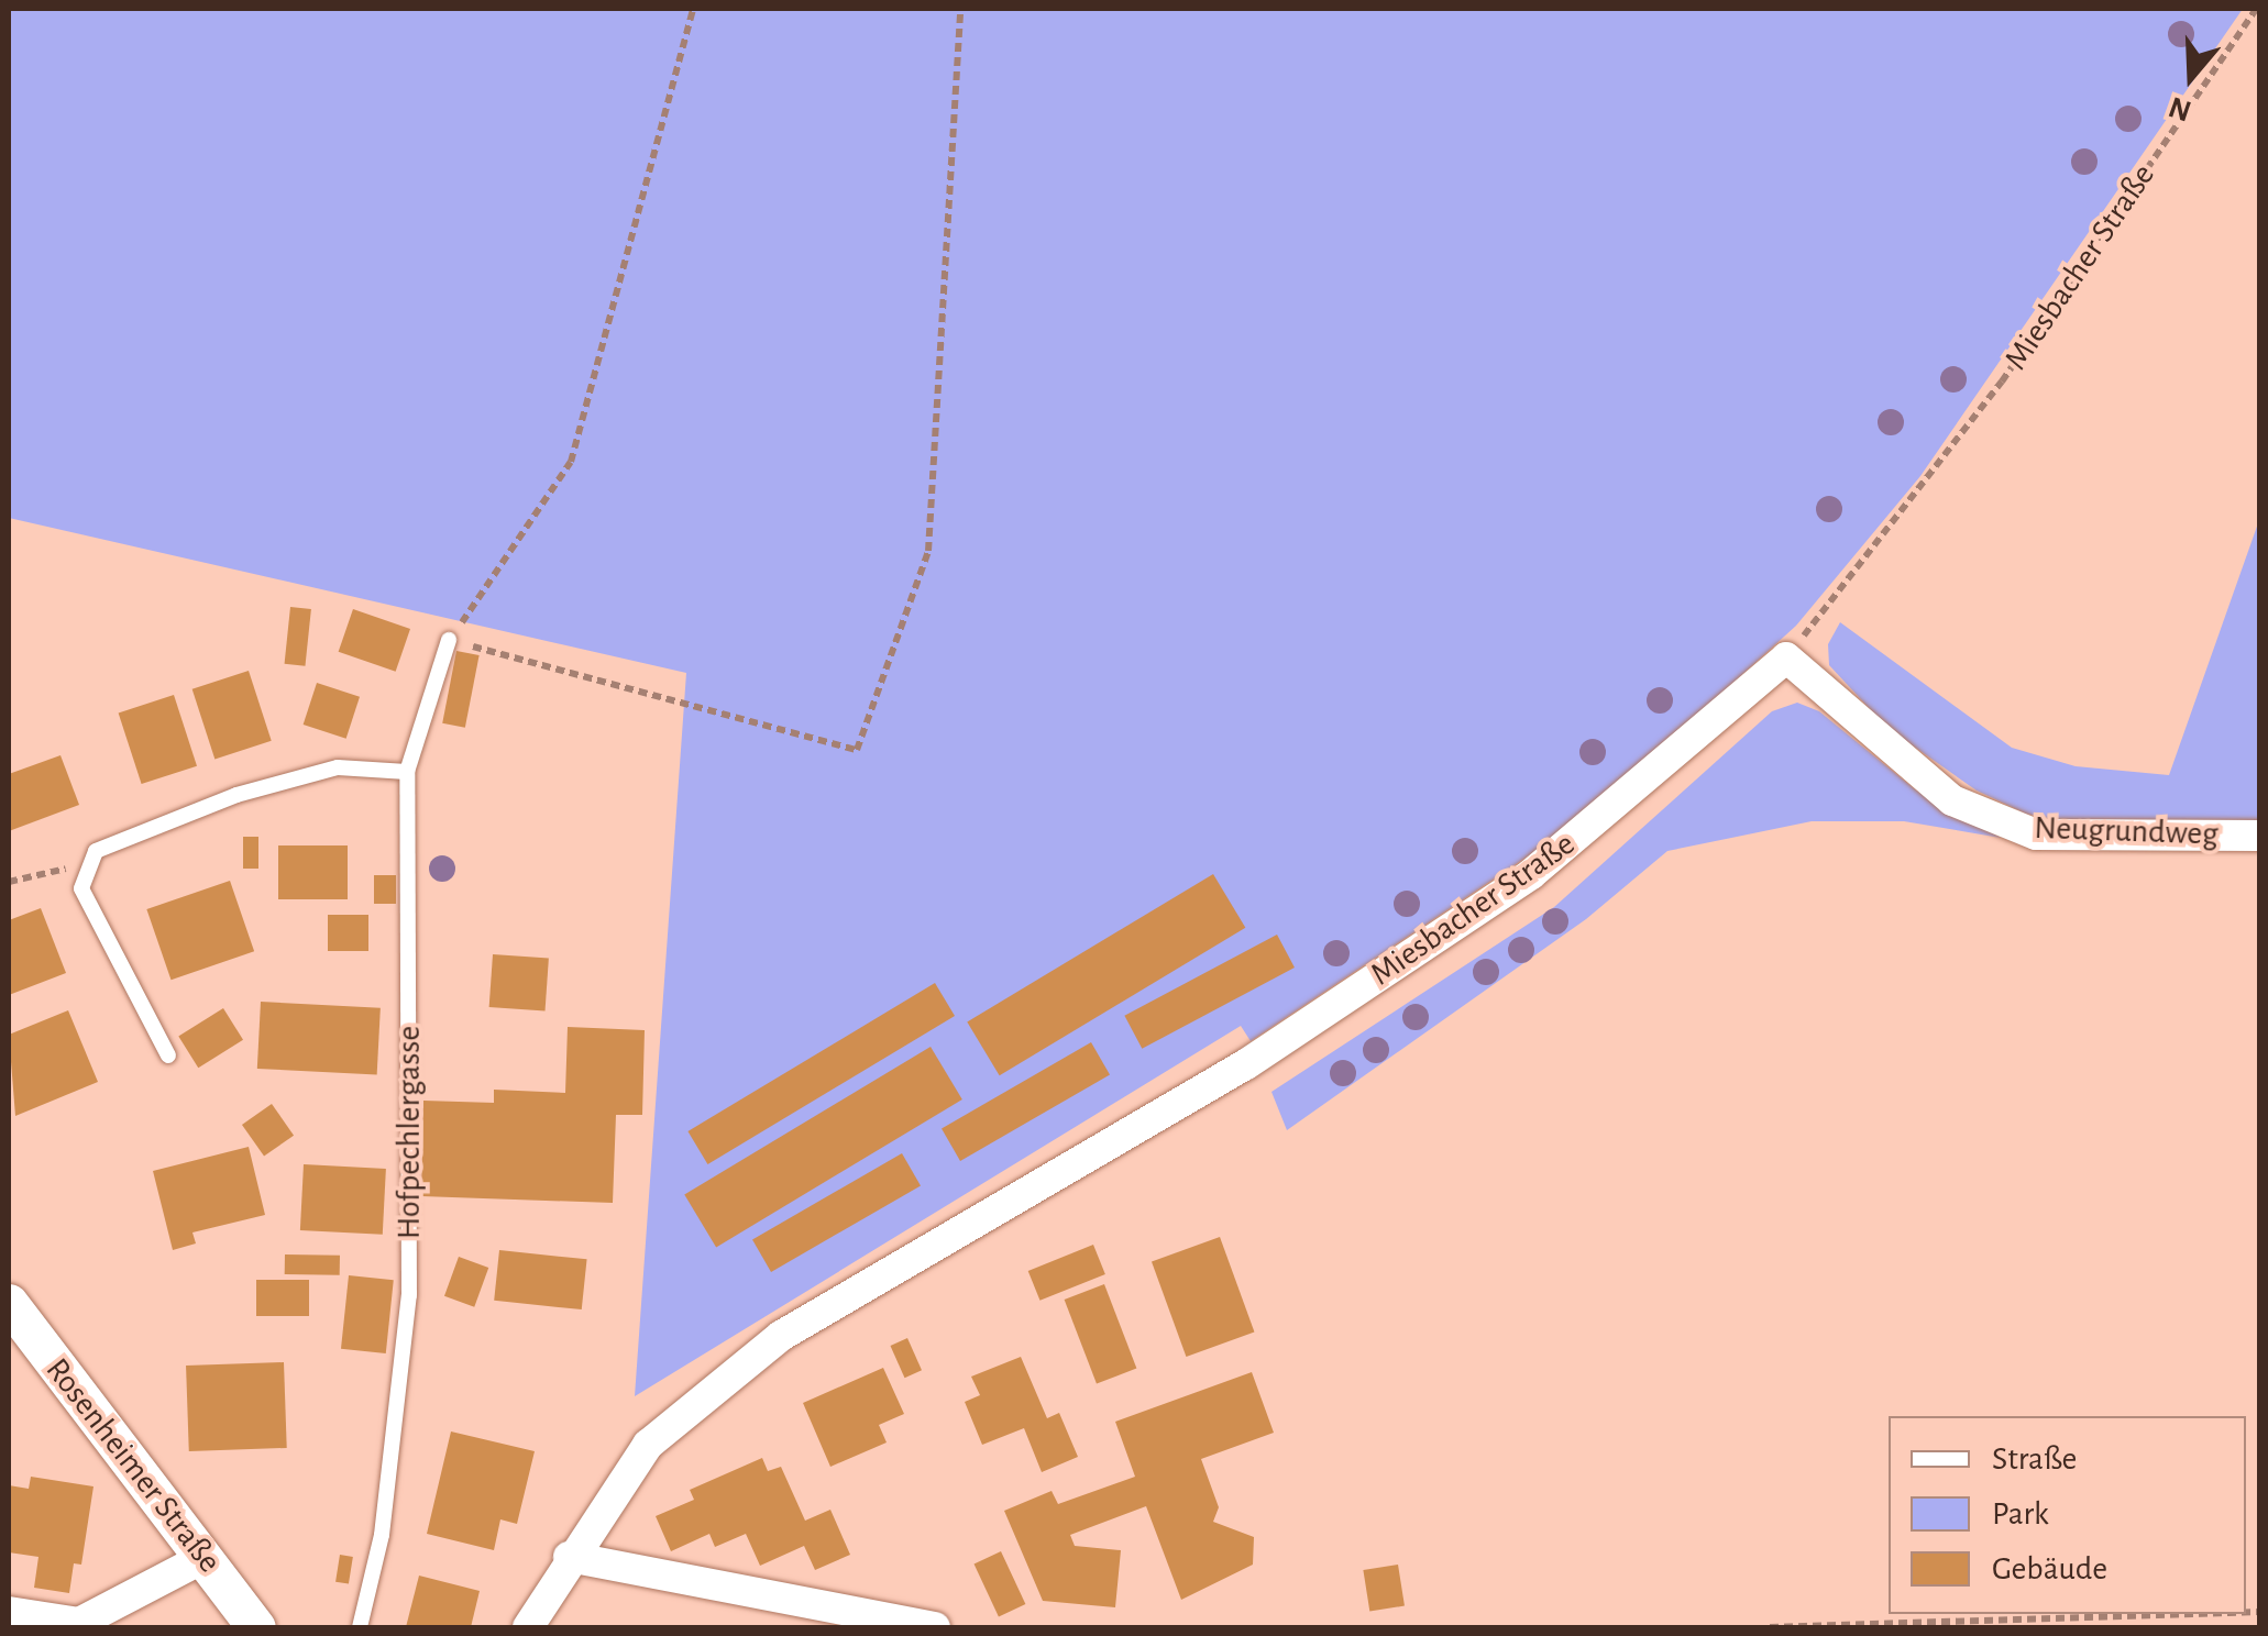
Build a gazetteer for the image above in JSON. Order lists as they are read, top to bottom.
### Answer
{
  "streets": {
    "street": ["Miesbacher Straße", "Neugrundweg", "Rosenheimer Straße"],
    "lane": ["Hofpechlergasse"]
  },
  "crossings": [
    ["Miesbacher Straße", "Neugrundweg"]
  ],
  "legend": ["Straße", "Park", "Gebäude"],
  "north": "bottom"
}
